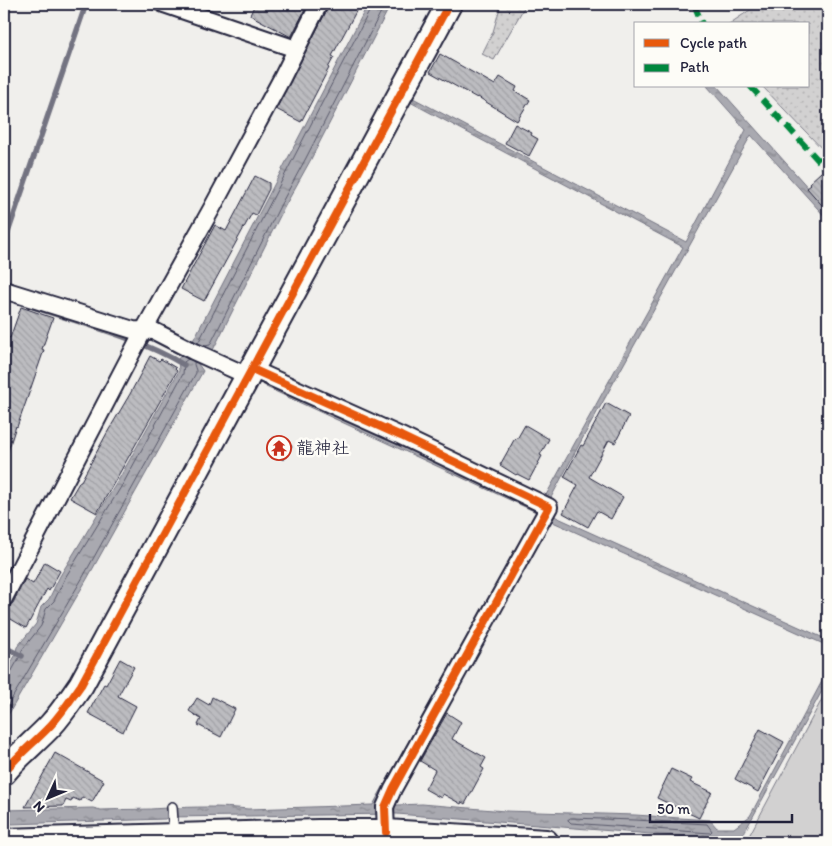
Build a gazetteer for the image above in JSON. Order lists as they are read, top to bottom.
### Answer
{
  "places": {
    "temple": ["龍神社"]
  },
  "legend": ["Cycle path", "Path"],
  "scale_bar": "50 m",
  "north": "bottom left"
}
